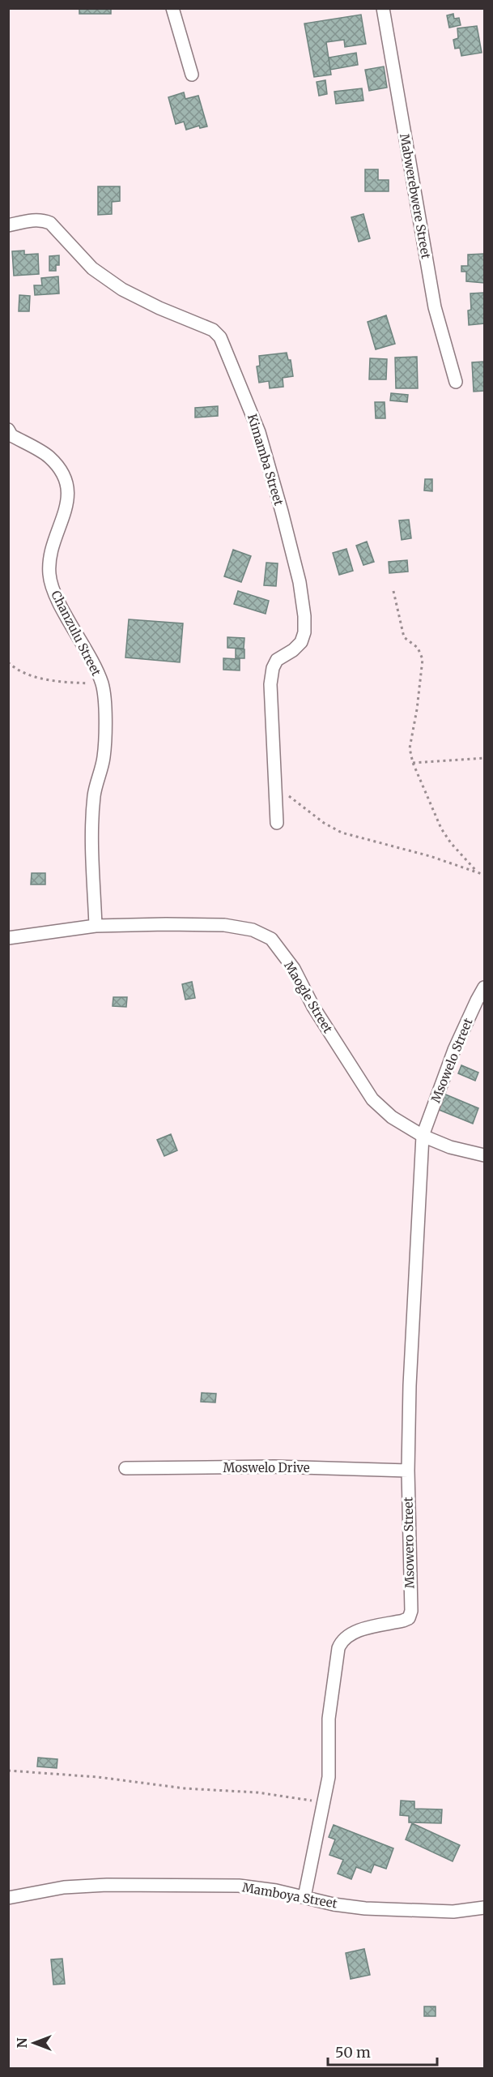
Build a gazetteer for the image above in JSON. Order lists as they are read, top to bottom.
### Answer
{
  "streets": {
    "street": [
      "Mabwerebwere Street",
      "Kimamba Street",
      "Chanzulu Street",
      "Maogle Street",
      "Msowelo Street",
      "Moswelo Drive",
      "Msowero Street",
      "Mamboya Street"
    ]
  },
  "crossings": [
    ["Chanzulu Street", "Maogle Street"],
    ["Maogle Street", "Msowelo Street"],
    ["Maogle Street", "Msowero Street"],
    ["Msowelo Street", "Msowero Street"],
    ["Moswelo Drive", "Msowero Street"],
    ["Msowero Street", "Mamboya Street"]
  ],
  "scale_bar": "50 m",
  "north": "left"
}
